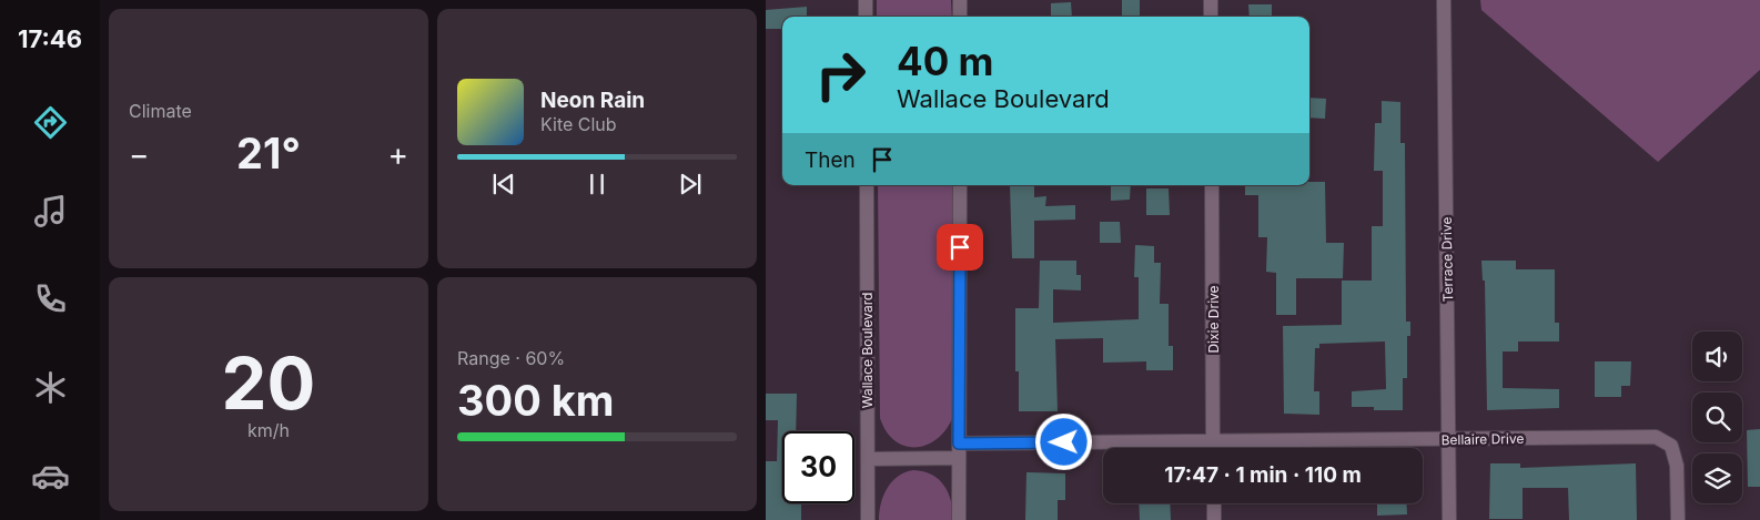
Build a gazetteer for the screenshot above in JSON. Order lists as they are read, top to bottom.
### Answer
{
  "streets": {
    "street": [
      "Terrace Drive",
      "Dixie Drive",
      "Wallace Boulevard",
      "Bellaire Drive"
    ]
  },
  "crossings": [
    ["Terrace Drive", "Bellaire Drive"],
    ["Dixie Drive", "Bellaire Drive"]
  ],
  "page": {
    "tabs": "17:46",
    "tile": [
      "Climate",
      ["20", "km/h"],
      ["Range · 60%", "300 km"]
    ],
    "turn": ["40 m", "Wallace Boulevard"],
    "song": ["Neon Rain", "Kite Club"],
    "heat": ["−", "21°", "+"],
    "then": "Then",
    "limit": "30",
    "trip": "17:47 · 1 min · 110 m"
  }
}
